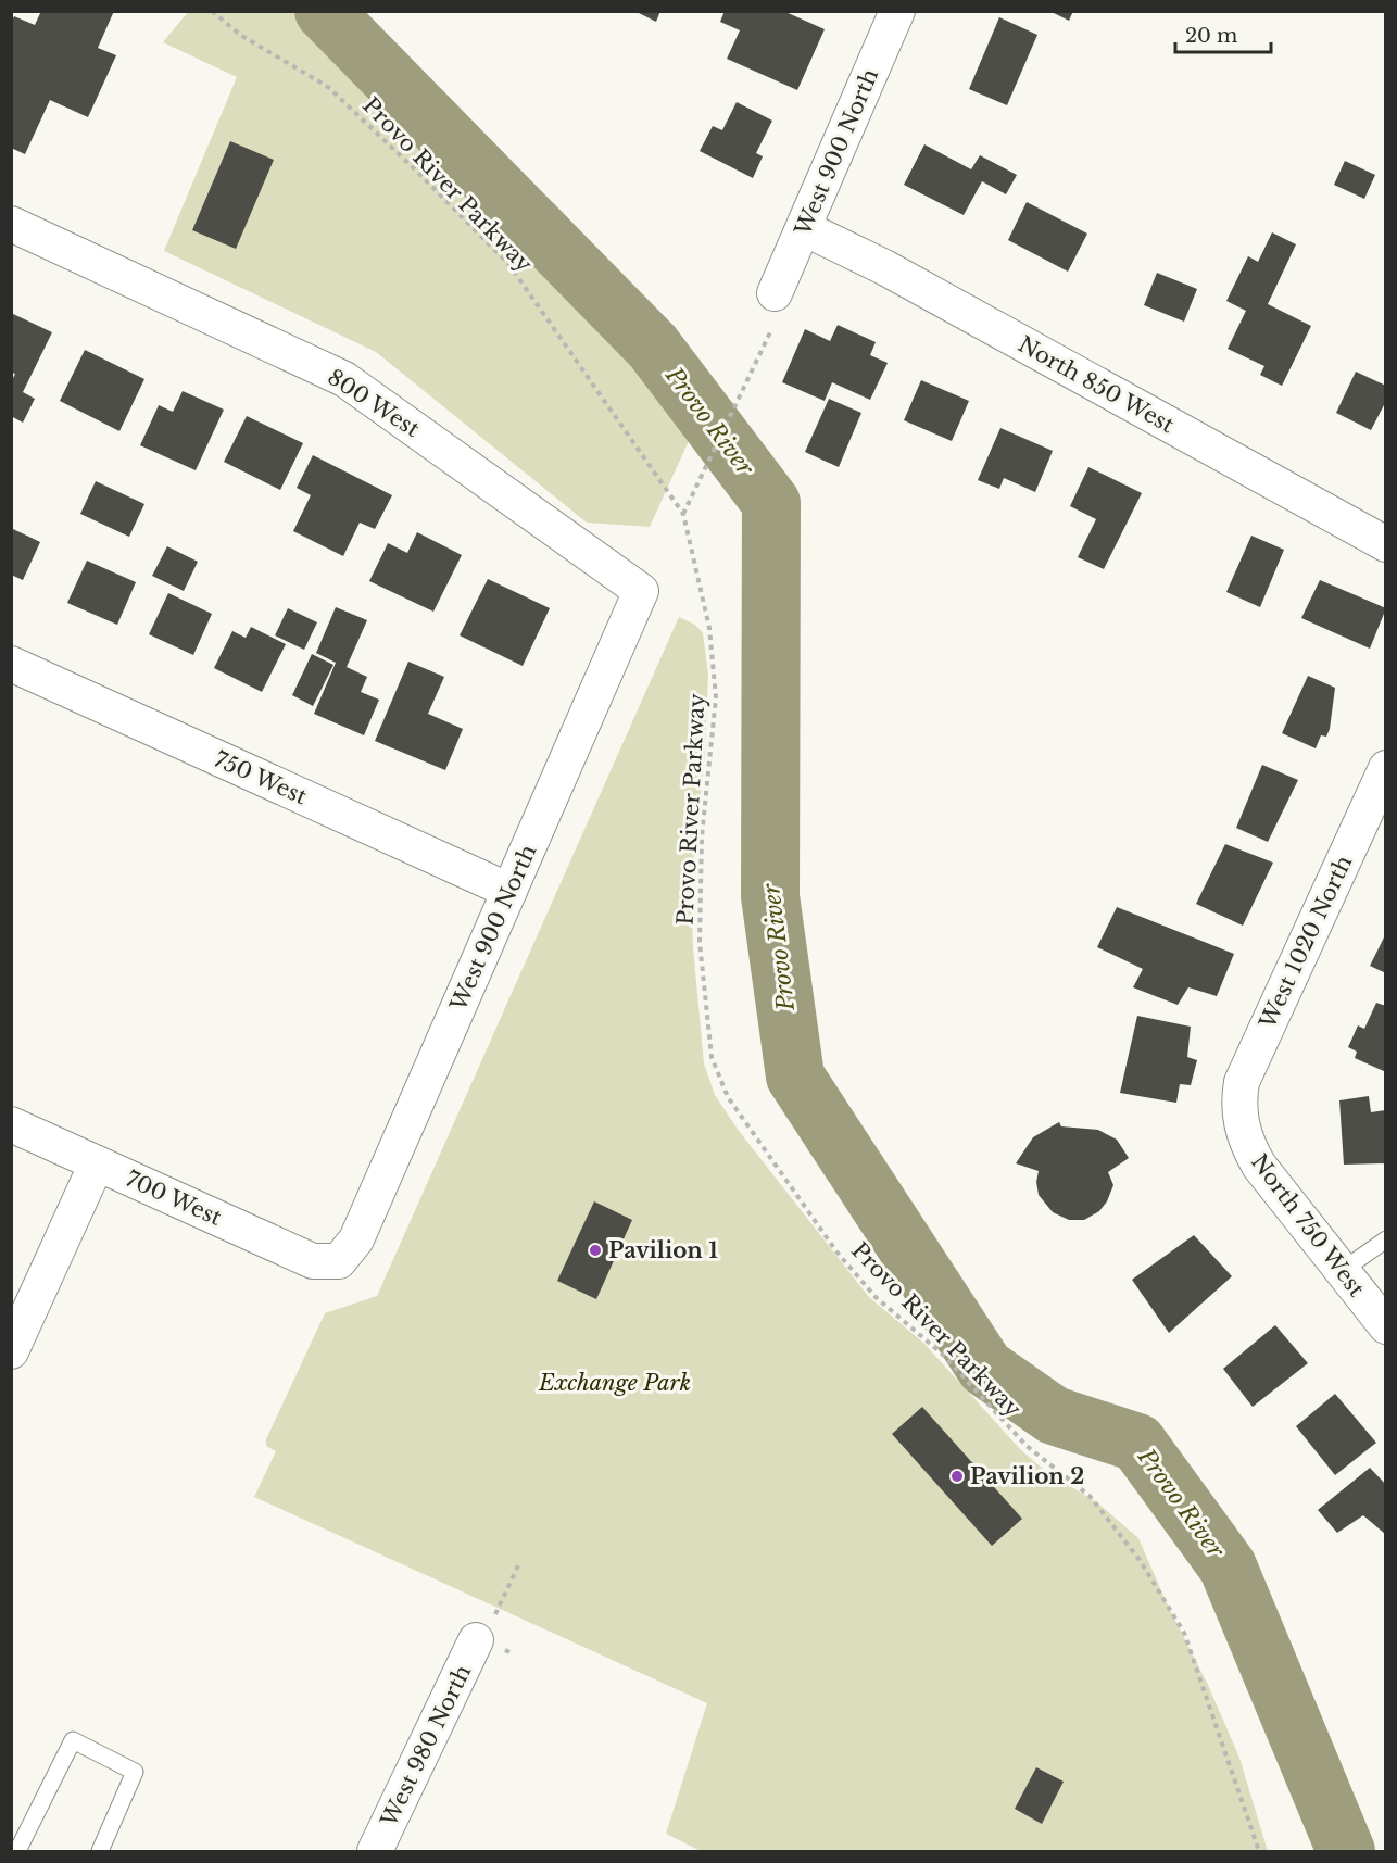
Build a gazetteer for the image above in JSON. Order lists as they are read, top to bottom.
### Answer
{
  "streets": {
    "street": [
      "West 900 North",
      "North 850 West",
      "800 West",
      "750 West",
      "West 1020 North",
      "700 West",
      "North 750 West",
      "West 980 North"
    ],
    "path": ["Provo River Parkway"]
  },
  "crossings": [
    ["West 900 North", "North 850 West"],
    ["West 900 North", "800 West"],
    ["West 900 North", "750 West"],
    ["West 900 North", "700 West"],
    ["West 1020 North", "North 750 West"]
  ],
  "water": ["Provo River"],
  "parks": ["Exchange Park"],
  "places": ["Pavilion 1", "Pavilion 2"],
  "scale_bar": "20 m"
}
